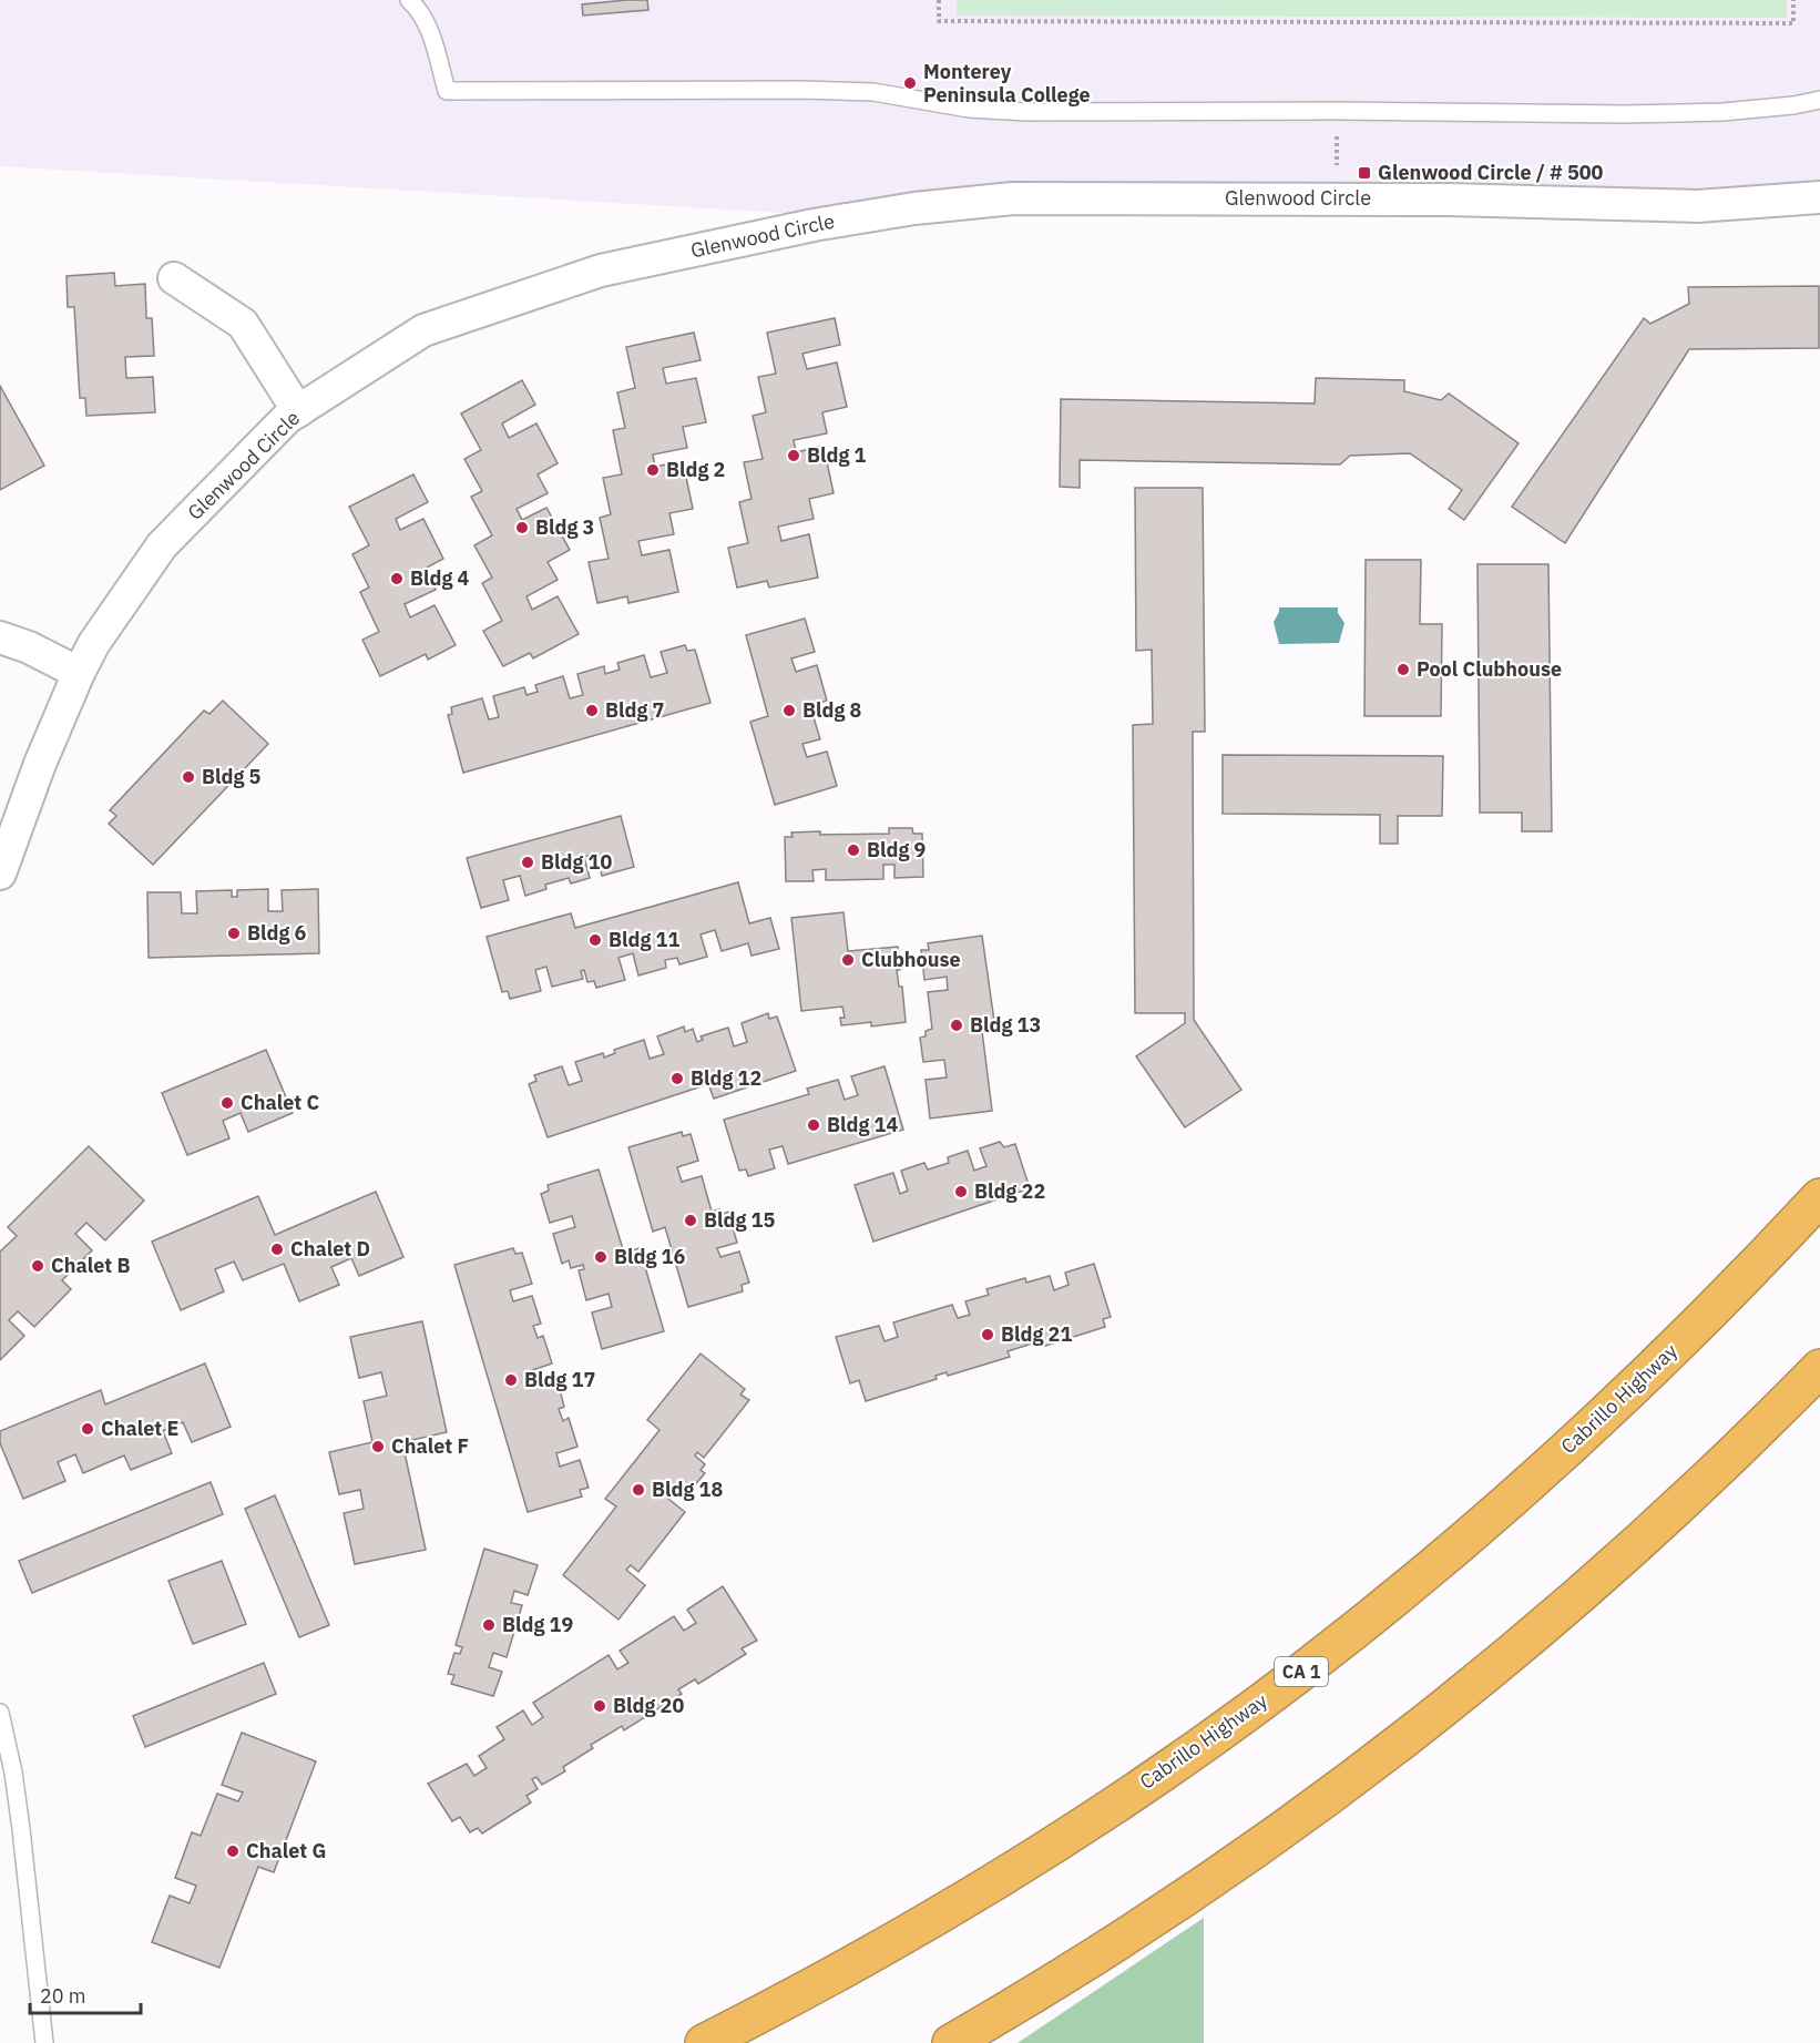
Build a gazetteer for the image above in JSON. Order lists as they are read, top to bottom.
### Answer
{
  "streets": {
    "highway": ["Cabrillo Highway", "CA 1"],
    "street": ["Glenwood Circle"]
  },
  "places": {
    "other": [
      "Monterey Peninsula College",
      "Bldg 1",
      "Bldg 2",
      "Bldg 3",
      "Bldg 4",
      "Pool Clubhouse",
      "Bldg 7",
      "Bldg 8",
      "Bldg 5",
      "Bldg 9",
      "Bldg 10",
      "Bldg 6",
      "Bldg 11",
      "Clubhouse",
      "Bldg 13",
      "Bldg 12",
      "Chalet C",
      "Bldg 14",
      "Bldg 22",
      "Bldg 15",
      "Chalet D",
      "Bldg 16",
      "Chalet B",
      "Bldg 21",
      "Bldg 17",
      "Chalet E",
      "Chalet F",
      "Bldg 18",
      "Bldg 19",
      "Bldg 20",
      "Chalet G"
    ],
    "transit": ["Glenwood Circle / # 500"]
  },
  "scale_bar": "20 m"
}
